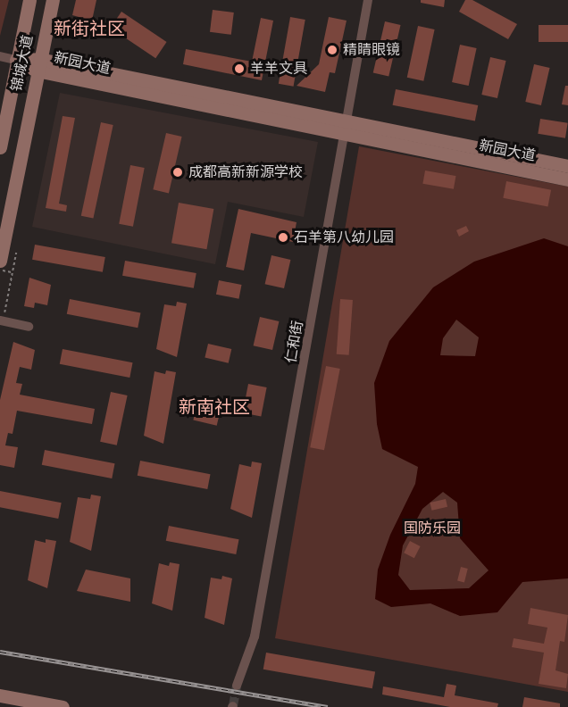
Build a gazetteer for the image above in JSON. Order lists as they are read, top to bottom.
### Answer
{
  "streets": {
    "street": ["锦城大道", "新园大道", "仁和街"]
  },
  "crossings": [
    ["锦城大道", "新园大道"],
    ["新园大道", "仁和街"]
  ],
  "districts": ["新街社区", "新南社区"],
  "parks": ["国防乐园"],
  "places": [
    "精睛眼镜",
    "羊羊文具",
    "成都高新新源学校",
    "石羊第八幼儿园"
  ]
}
